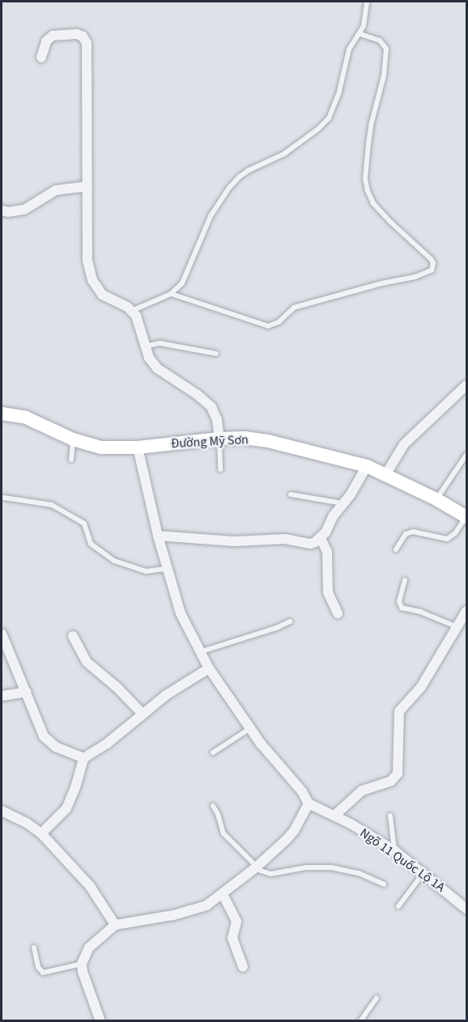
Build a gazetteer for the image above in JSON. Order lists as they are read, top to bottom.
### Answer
{
  "streets": {
    "street": ["Đường Mỹ Sơn", "Ngõ 11 Quốc Lộ 1A"]
  }
}
